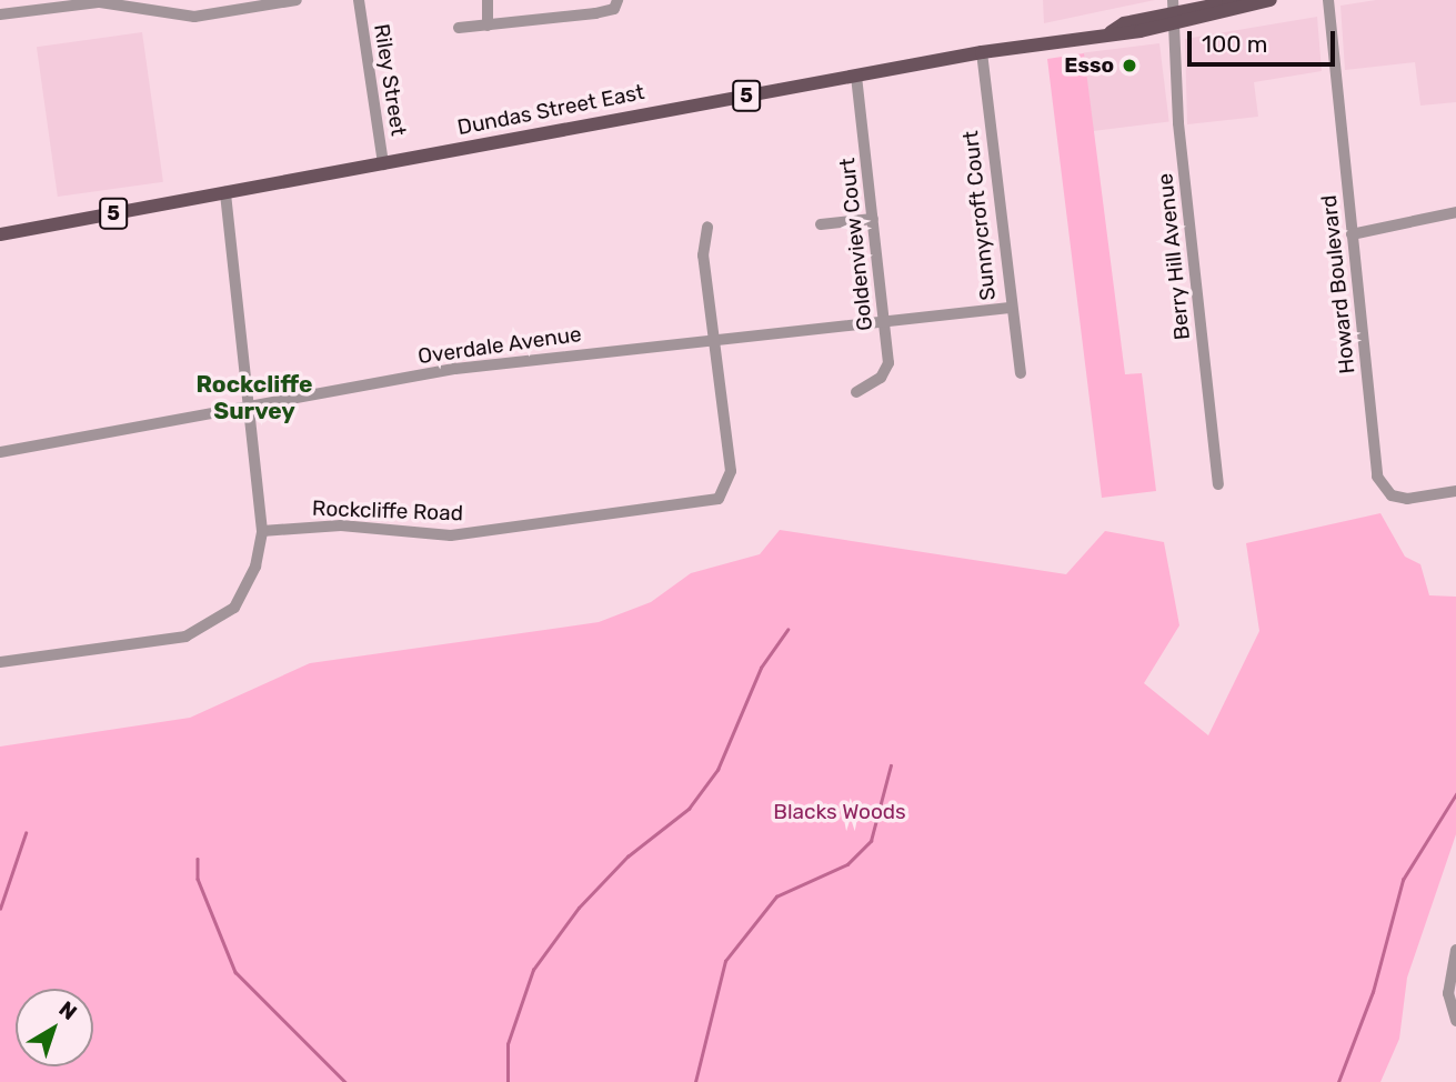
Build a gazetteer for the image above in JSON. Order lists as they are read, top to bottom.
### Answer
{
  "streets": {
    "main road": ["5", "Dundas Street East"],
    "street": [
      "Riley Street",
      "Sunnycroft Court",
      "Goldenview Court",
      "Berry Hill Avenue",
      "Howard Boulevard",
      "Overdale Avenue",
      "Rockcliffe Road"
    ]
  },
  "crossings": [
    ["Riley Street", "Dundas Street East"],
    ["Dundas Street East", "Sunnycroft Court"],
    ["Dundas Street East", "Goldenview Court"],
    ["Dundas Street East", "Berry Hill Avenue"],
    ["Sunnycroft Court", "Overdale Avenue"],
    ["Goldenview Court", "Overdale Avenue"],
    ["Overdale Avenue", "Rockcliffe Road"]
  ],
  "districts": ["Rockcliffe Survey"],
  "parks": ["Blacks Woods"],
  "places": ["Esso"],
  "scale_bar": "100 m",
  "north": "top right"
}
